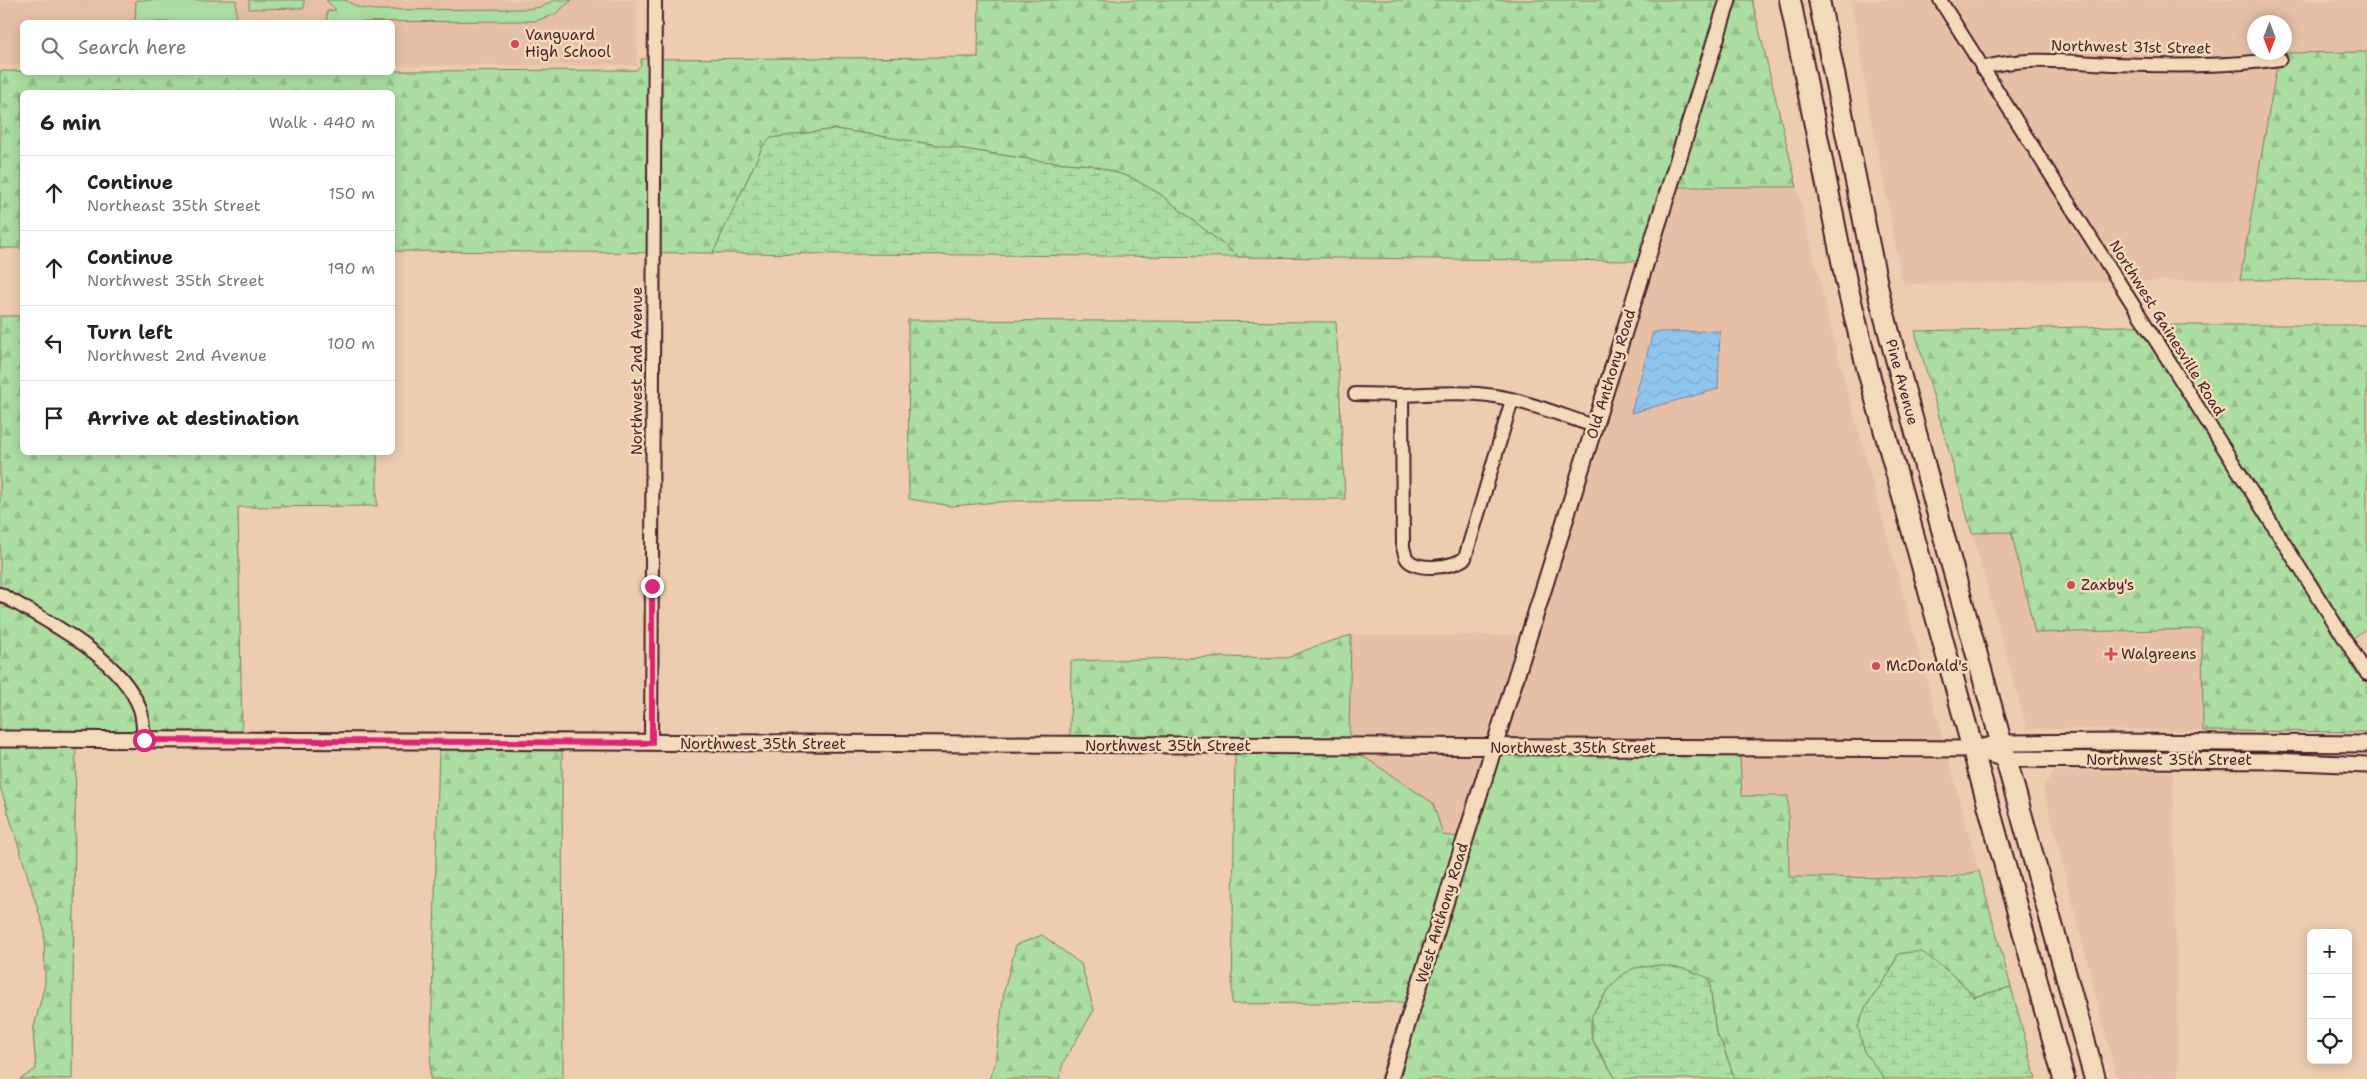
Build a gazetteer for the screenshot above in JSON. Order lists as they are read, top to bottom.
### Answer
{
  "streets": {
    "highway": ["Pine Avenue"],
    "street": [
      "Northwest 31st Street",
      "Northwest Gainesville Road",
      "Northwest 2nd Avenue",
      "Old Anthony Road",
      "Northwest 35th Street",
      "West Anthony Road"
    ]
  },
  "crossings": [
    ["Northwest 31st Street", "Northwest Gainesville Road"],
    ["Northwest 2nd Avenue", "Northwest 35th Street"],
    ["Old Anthony Road", "Northwest 35th Street"],
    ["Old Anthony Road", "West Anthony Road"],
    ["Pine Avenue", "Northwest 35th Street"],
    ["Northwest 35th Street", "West Anthony Road"]
  ],
  "places": {
    "other": ["Vanguard High School", "Zaxby's", "McDonald's"],
    "health": ["Walgreens"]
  },
  "north": "bottom",
  "page": {
    "search": "Search here",
    "heading": ["6 min", "Walk · 440 m"],
    "list": [
      ["Continue", "Northeast 35th Street", "150 m"],
      ["Continue", "Northwest 35th Street", "190 m"],
      ["Turn left", "Northwest 2nd Avenue", "100 m"],
      "Arrive at destination"
    ],
    "map_buttons": ["+", "−"]
  }
}
